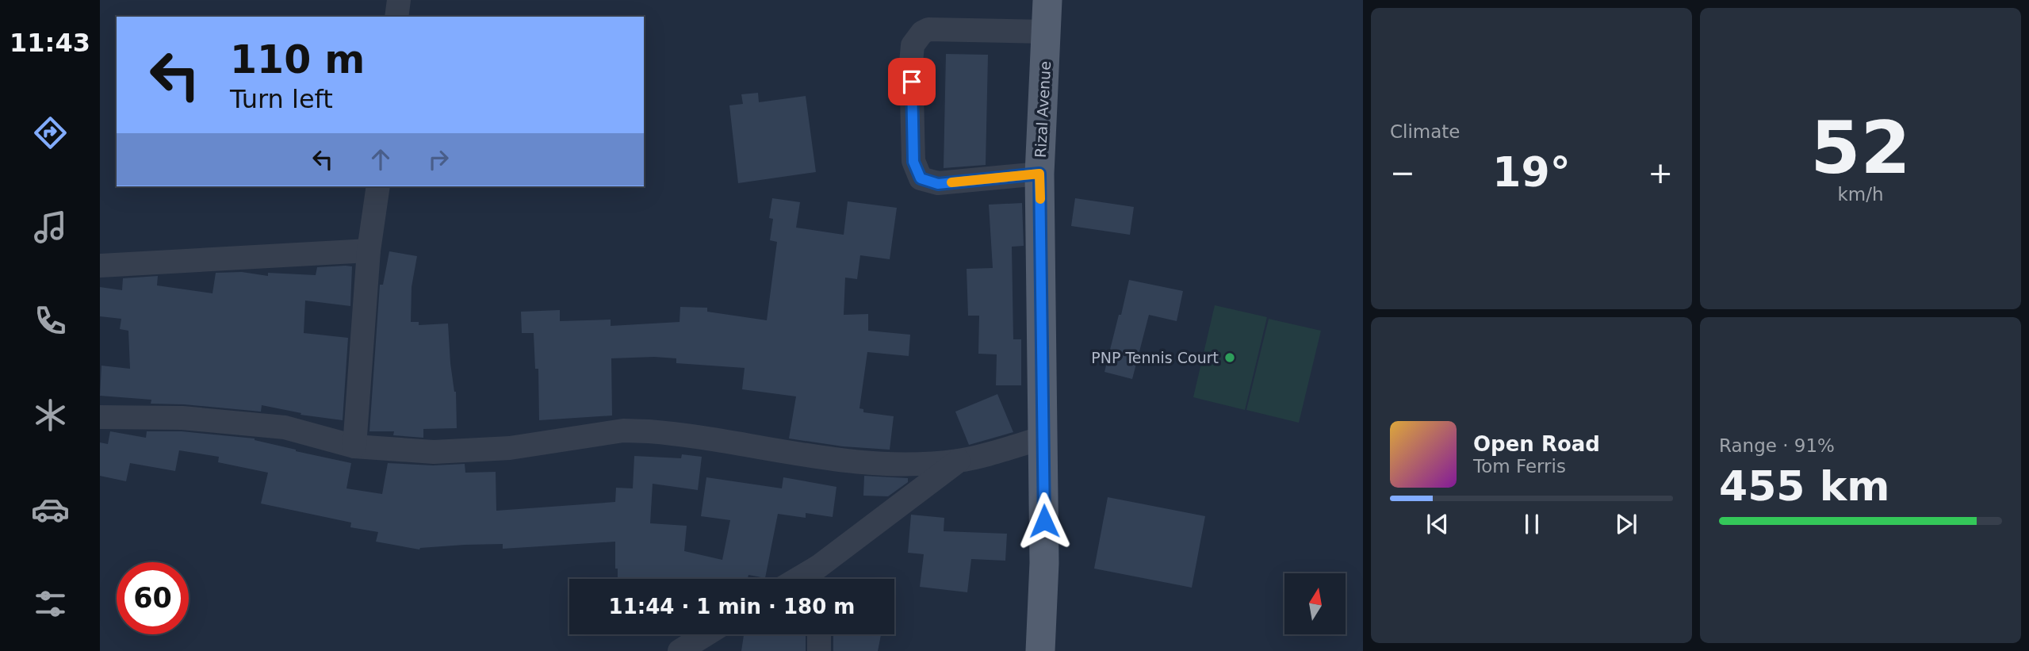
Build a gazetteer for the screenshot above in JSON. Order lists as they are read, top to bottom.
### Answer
{
  "streets": {
    "main road": ["Rizal Avenue"]
  },
  "places": ["PNP Tennis Court"],
  "north": "top",
  "page": {
    "tabs": "11:43",
    "tile": [
      "Climate",
      ["52", "km/h"],
      ["Range · 91%", "455 km"]
    ],
    "turn": ["110 m", "Turn left"],
    "heat": ["−", "19°", "+"],
    "song": ["Open Road", "Tom Ferris"],
    "limit": "60",
    "trip": "11:44 · 1 min · 180 m"
  }
}
